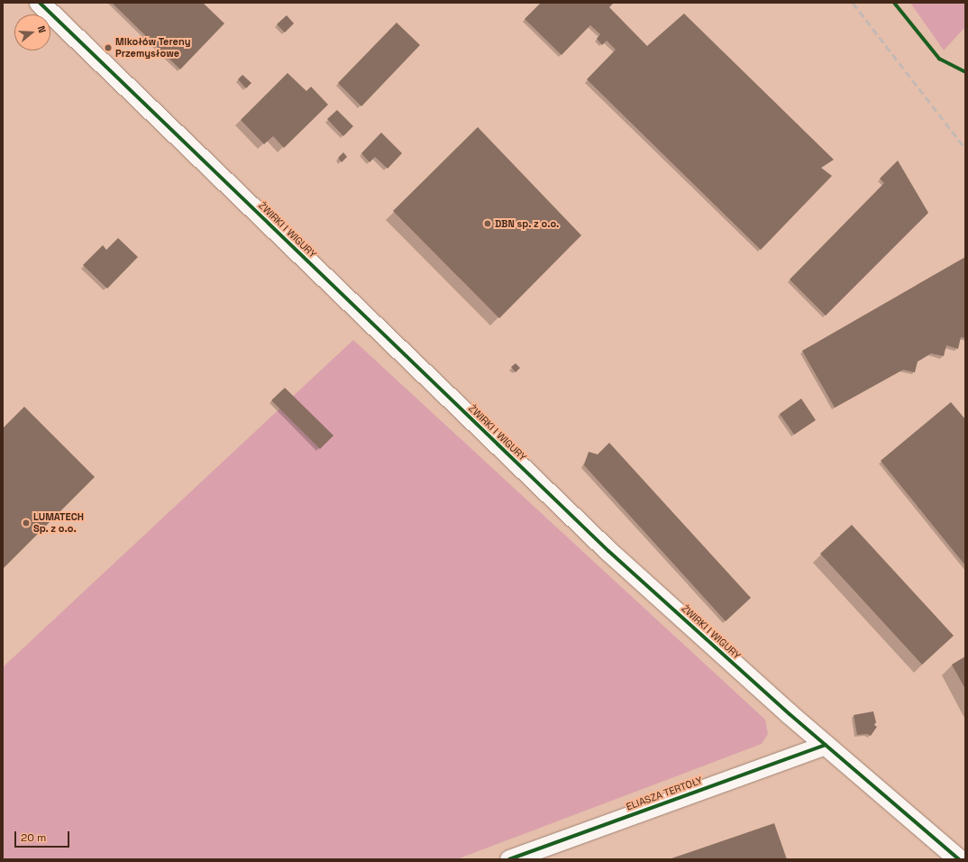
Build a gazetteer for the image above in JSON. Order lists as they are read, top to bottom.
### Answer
{
  "streets": {
    "street": ["ŻWIRKI I WIGURY", "ELIASZA TERTOŁY"]
  },
  "crossings": [
    ["ŻWIRKI I WIGURY", "ELIASZA TERTOŁY"]
  ],
  "places": ["Mikołów Tereny Przemysłowe", "DBN sp. z o.o.", "LUMATECH Sp. z o.o."],
  "scale_bar": "20 m",
  "north": "right"
}
